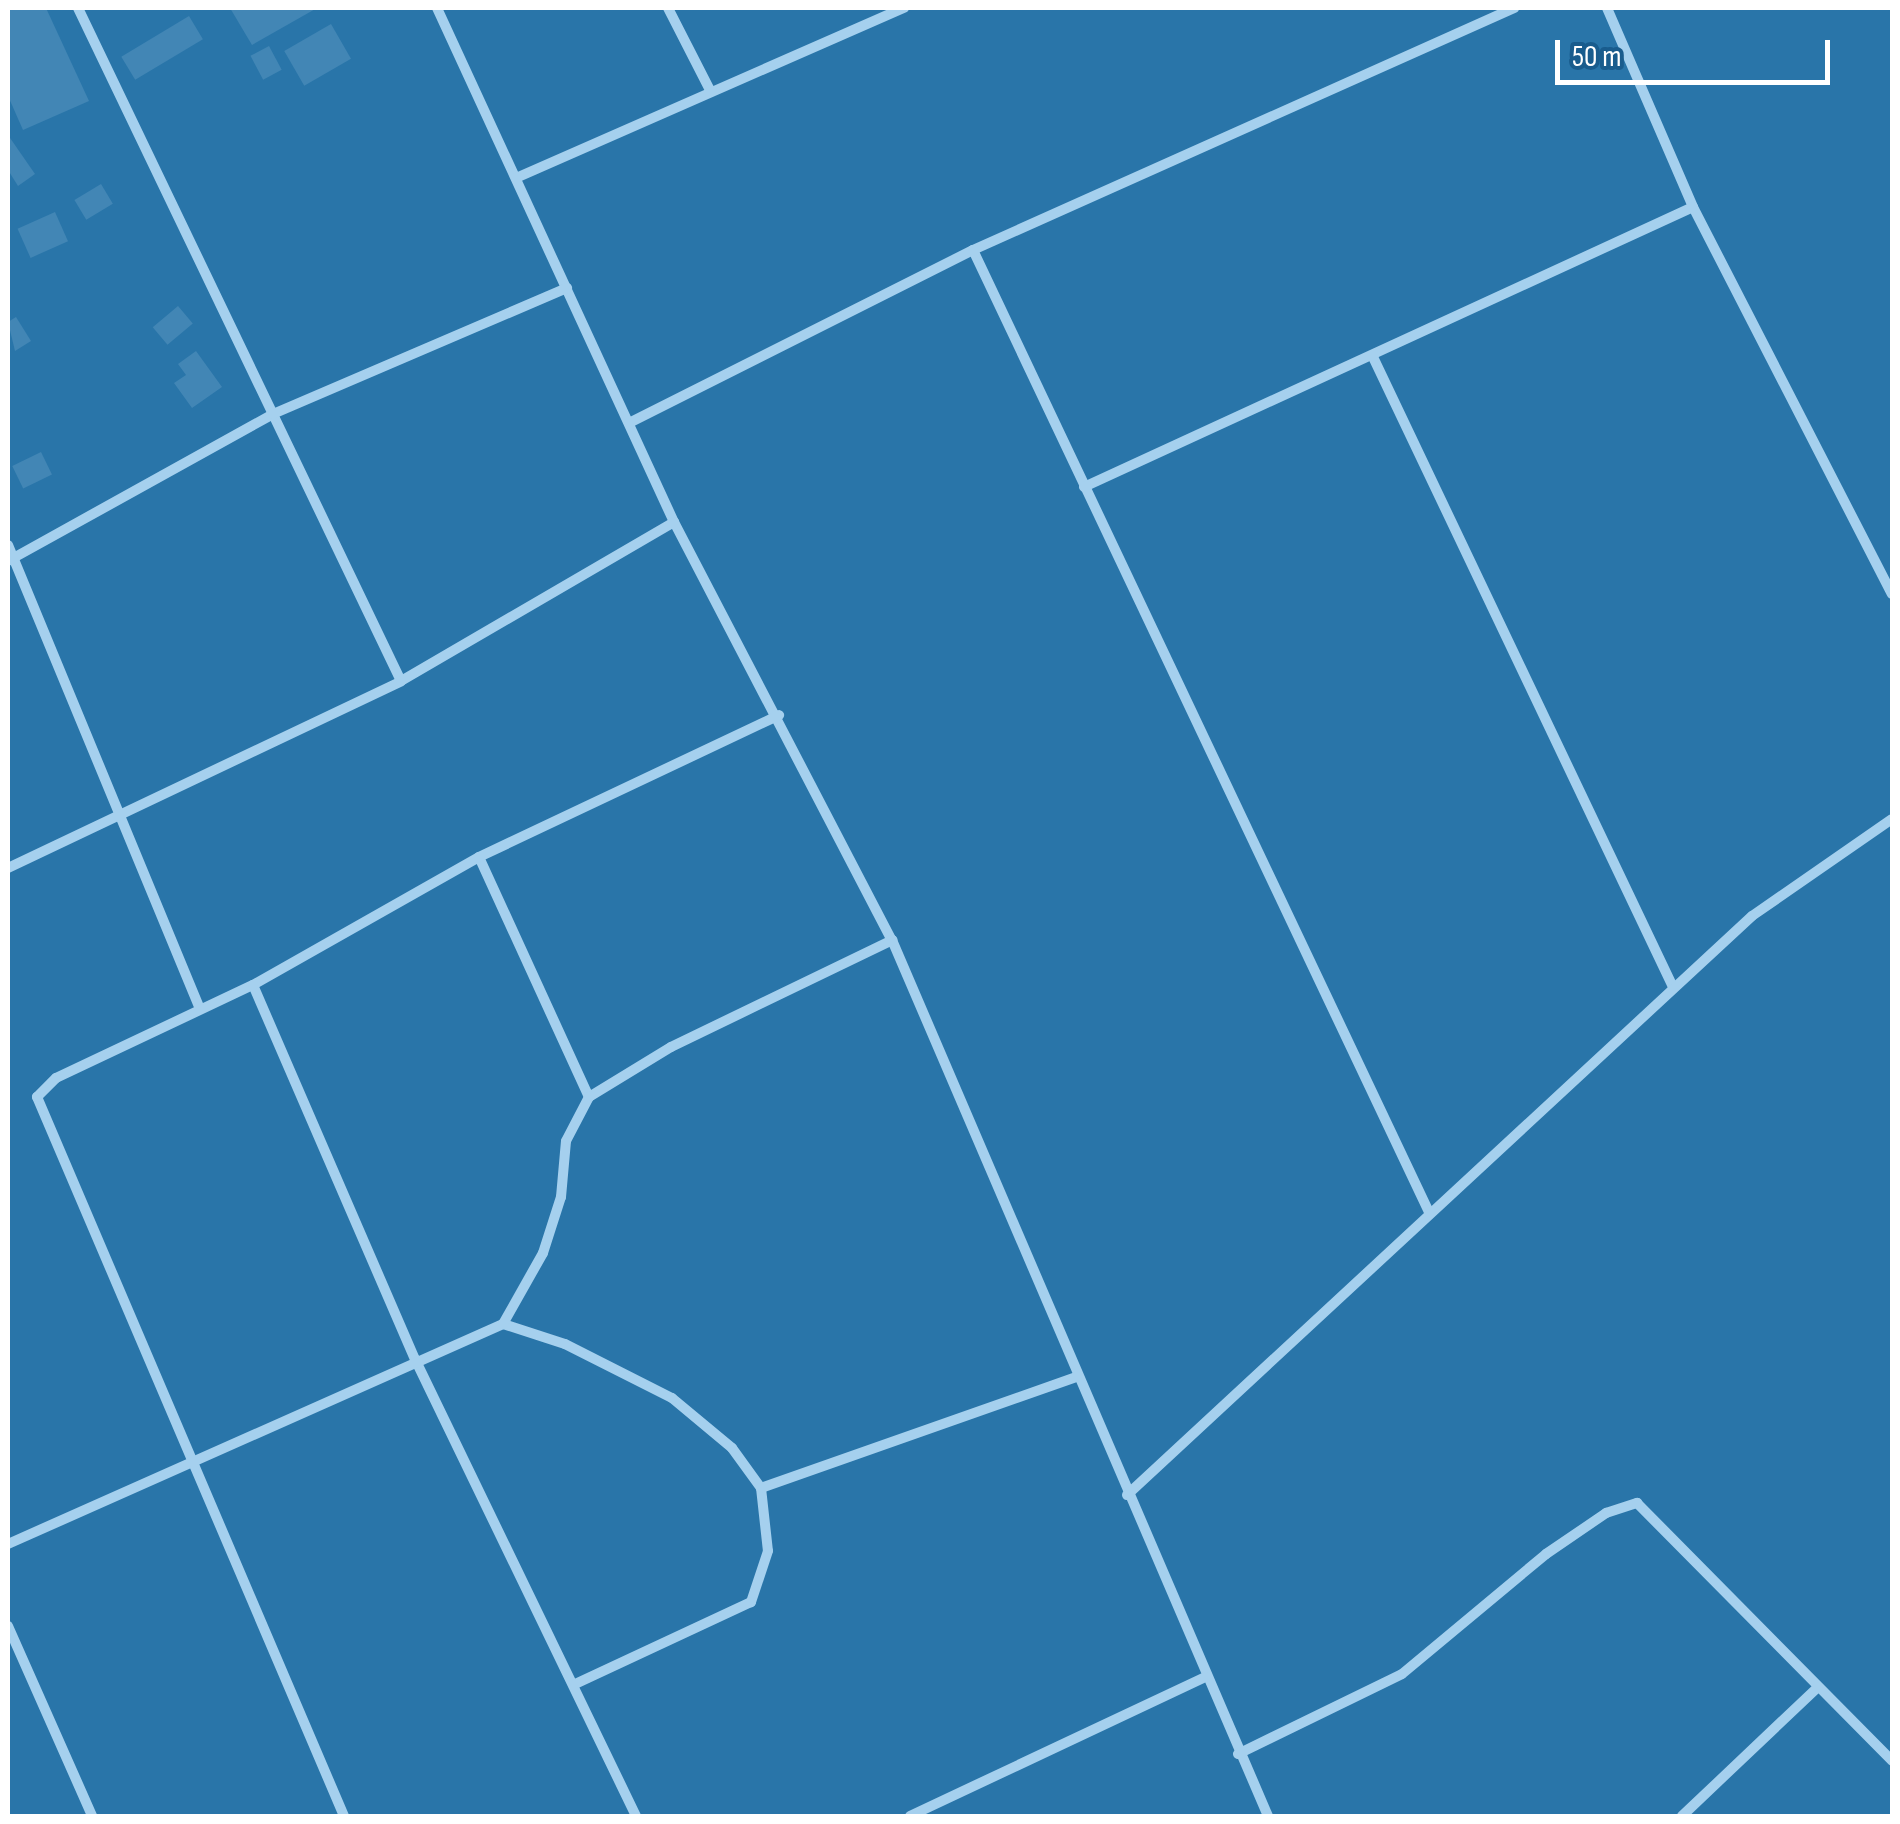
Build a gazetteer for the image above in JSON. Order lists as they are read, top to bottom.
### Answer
{
  "scale_bar": "50 m"
}
